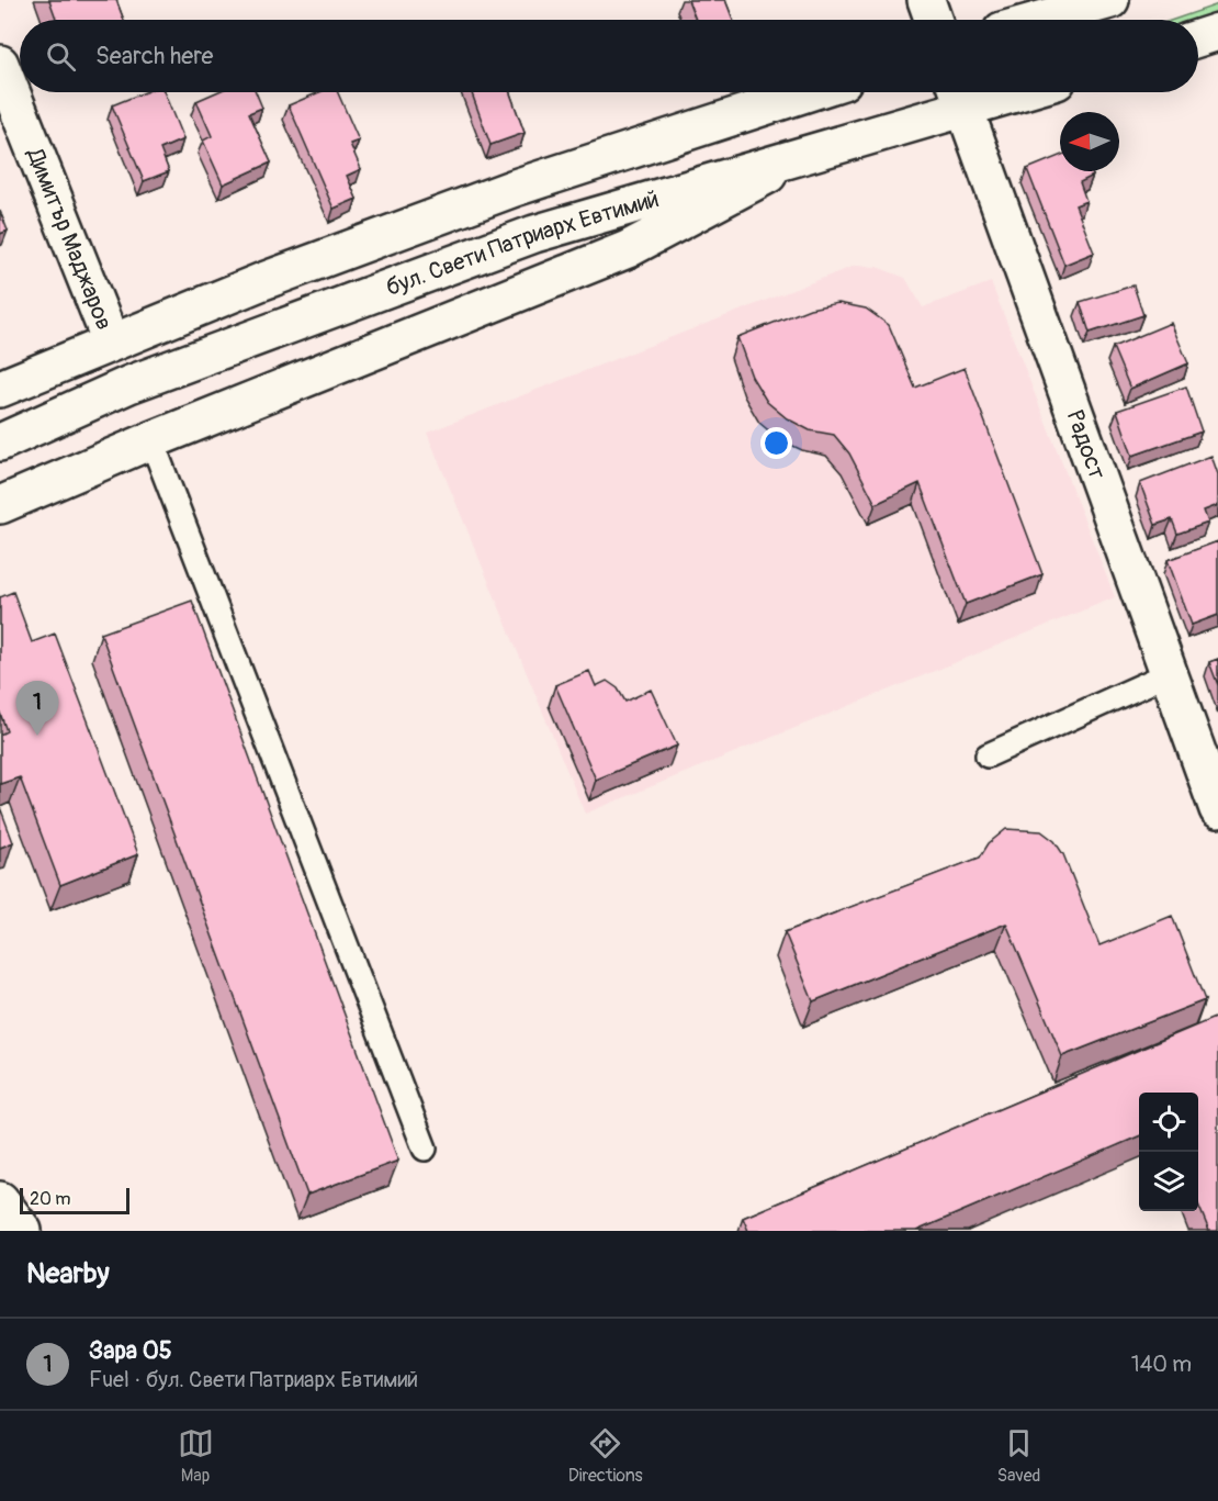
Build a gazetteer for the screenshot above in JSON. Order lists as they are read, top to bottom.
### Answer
{
  "streets": {
    "main road": ["Димитър Маджаров", "бул. Свети Патриарх Евтимий", "Радост"]
  },
  "crossings": [
    ["бул. Свети Патриарх Евтимий", "Радост"]
  ],
  "scale_bar": "20 m",
  "north": "left",
  "page": {
    "search": "Search here",
    "pins": "1",
    "scale": "20 m",
    "heading": "Nearby",
    "list": [
      {
        "mark": "1",
        "name": "Зара 05",
        "note": "Fuel · бул. Свети Патриарх Евтимий",
        "value": "140 m"
      }
    ],
    "nav": ["Map", "Directions", "Saved"]
  }
}
